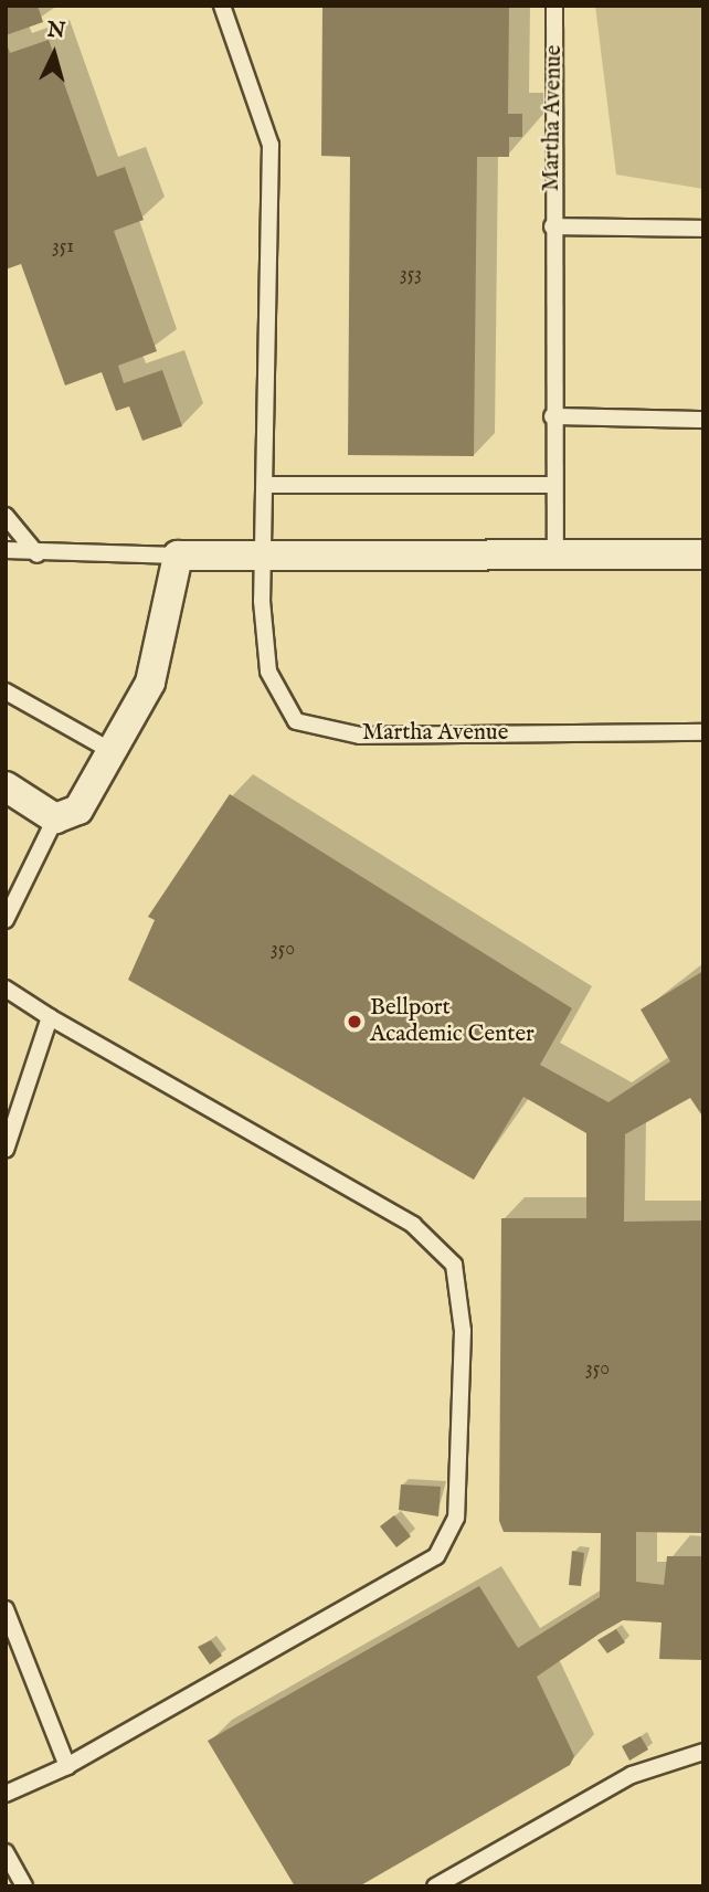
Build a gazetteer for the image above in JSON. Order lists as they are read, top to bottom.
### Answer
{
  "streets": {
    "lane": ["Martha Avenue"]
  },
  "places": ["Bellport Academic Center"],
  "house_numbers": [
    "351",
    "353",
    "350",
    "350"
  ],
  "north": "top"
}
